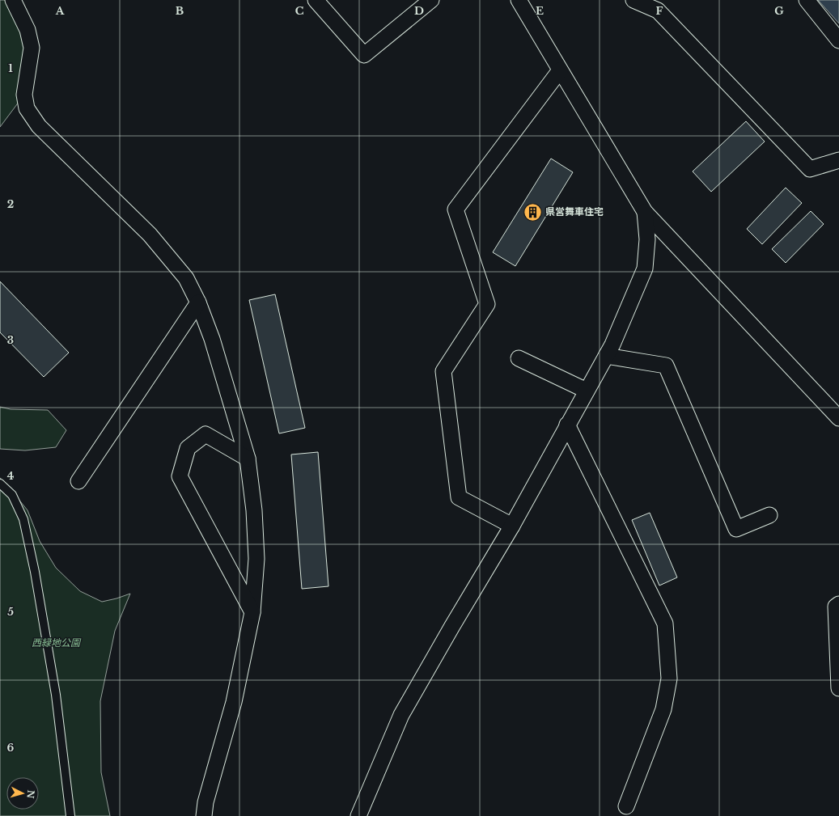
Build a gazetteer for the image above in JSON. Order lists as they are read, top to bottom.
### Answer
{
  "parks": ["西緑地公園"],
  "places": {
    "building": ["県営舞車住宅"]
  },
  "north": "right",
  "grid": {
    "columns": [
      "A",
      "B",
      "C",
      "D",
      "E",
      "F",
      "G"
    ],
    "rows": [
      "1",
      "2",
      "3",
      "4",
      "5",
      "6"
    ]
  }
}
